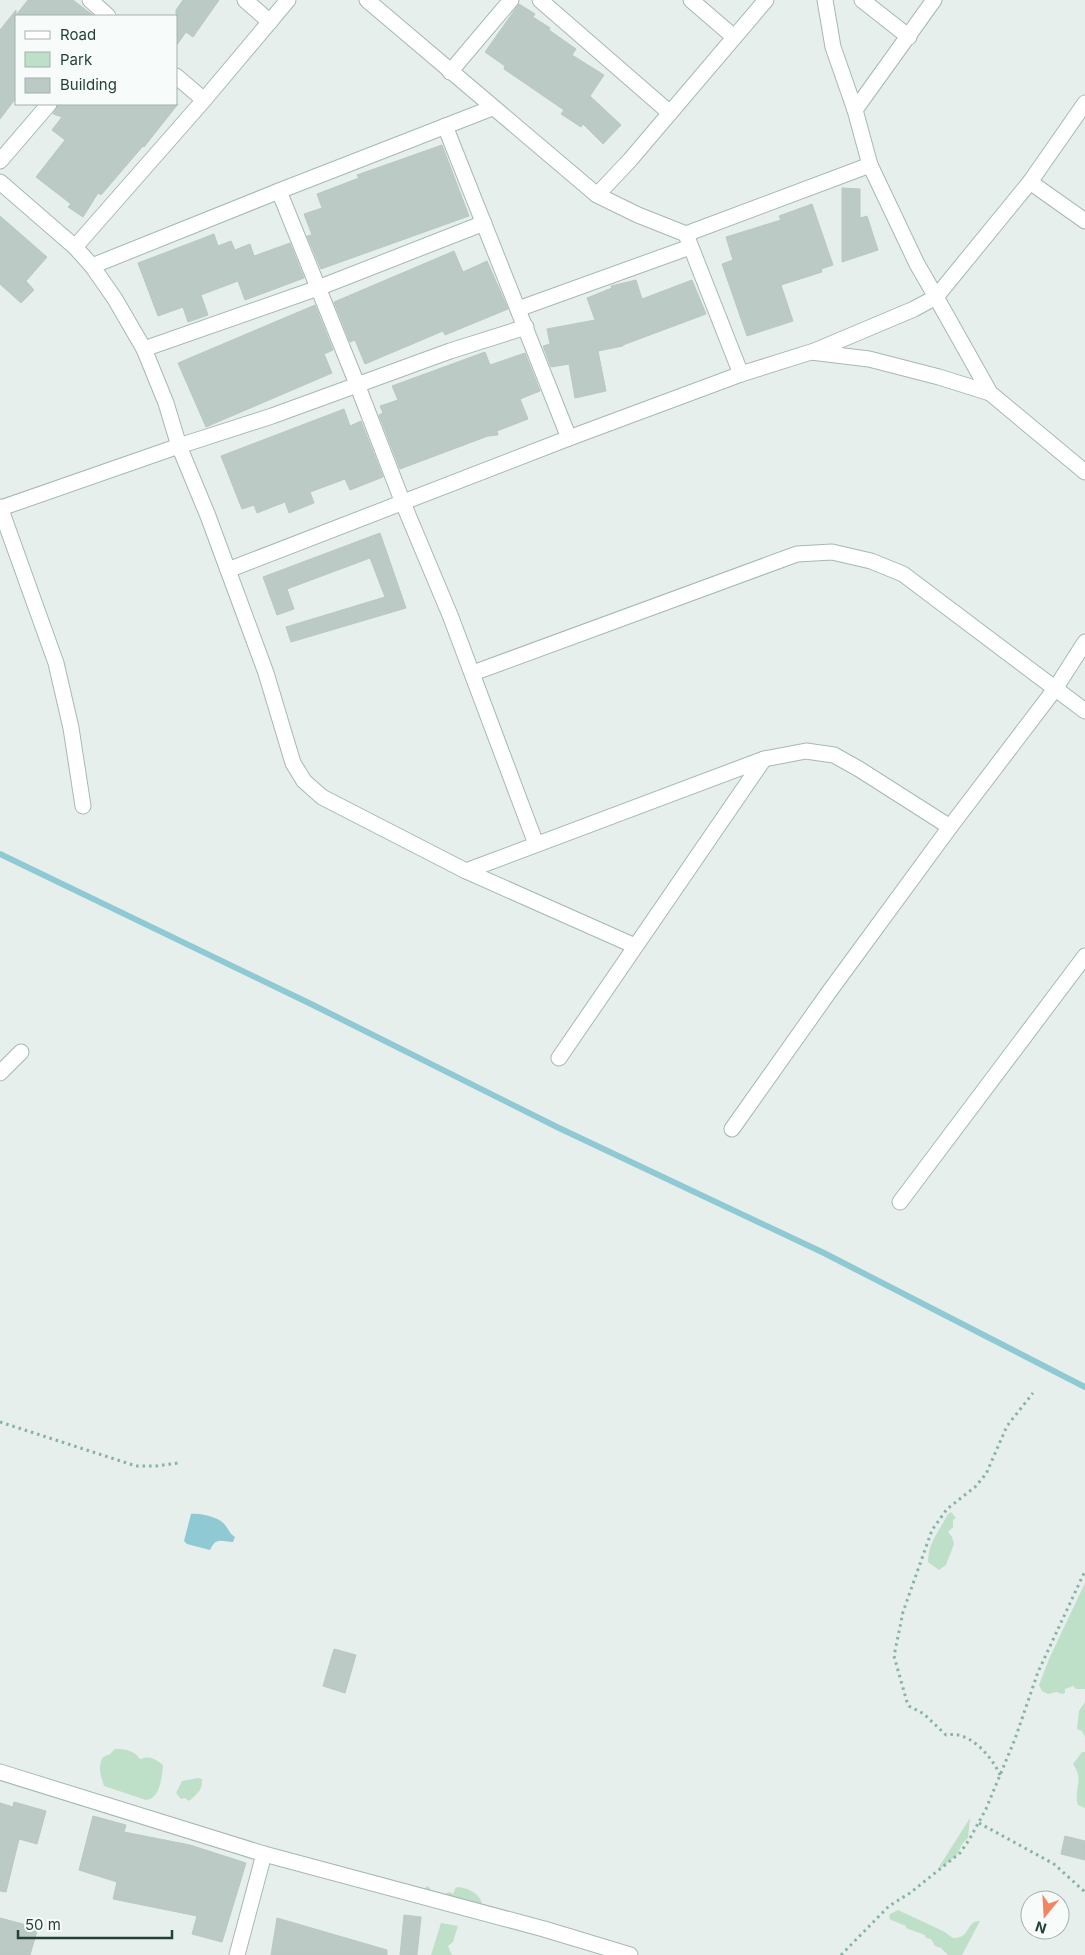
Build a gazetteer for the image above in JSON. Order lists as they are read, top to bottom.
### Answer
{
  "legend": ["Road", "Park", "Building"],
  "scale_bar": "50 m",
  "north": "bottom"
}
